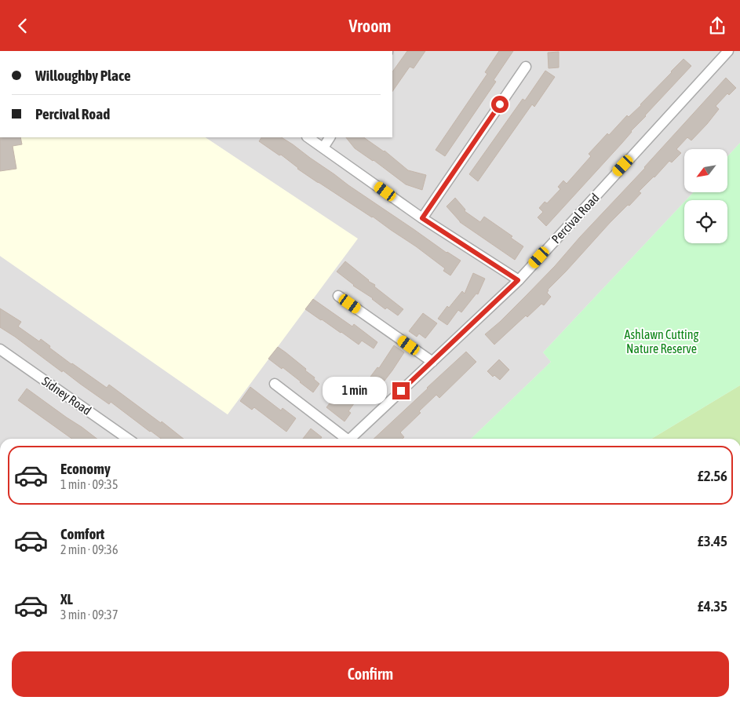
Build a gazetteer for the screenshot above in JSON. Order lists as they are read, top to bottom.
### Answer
{
  "streets": {
    "street": ["Percival Road", "Sidney Road"]
  },
  "parks": ["Ashlawn Cutting Nature Reserve"],
  "north": "bottom left",
  "page": {
    "header": "Vroom",
    "banner": ["Willoughby Place", "Percival Road"],
    "bubble": "1 min",
    "list": [
      {
        "name": "Economy",
        "note": "1 min · 09:35",
        "value": "£2.56"
      },
      {
        "name": "Comfort",
        "note": "2 min · 09:36",
        "value": "£3.45"
      },
      {
        "name": "XL",
        "note": "3 min · 09:37",
        "value": "£4.35"
      }
    ],
    "buttons": "Confirm"
  }
}
